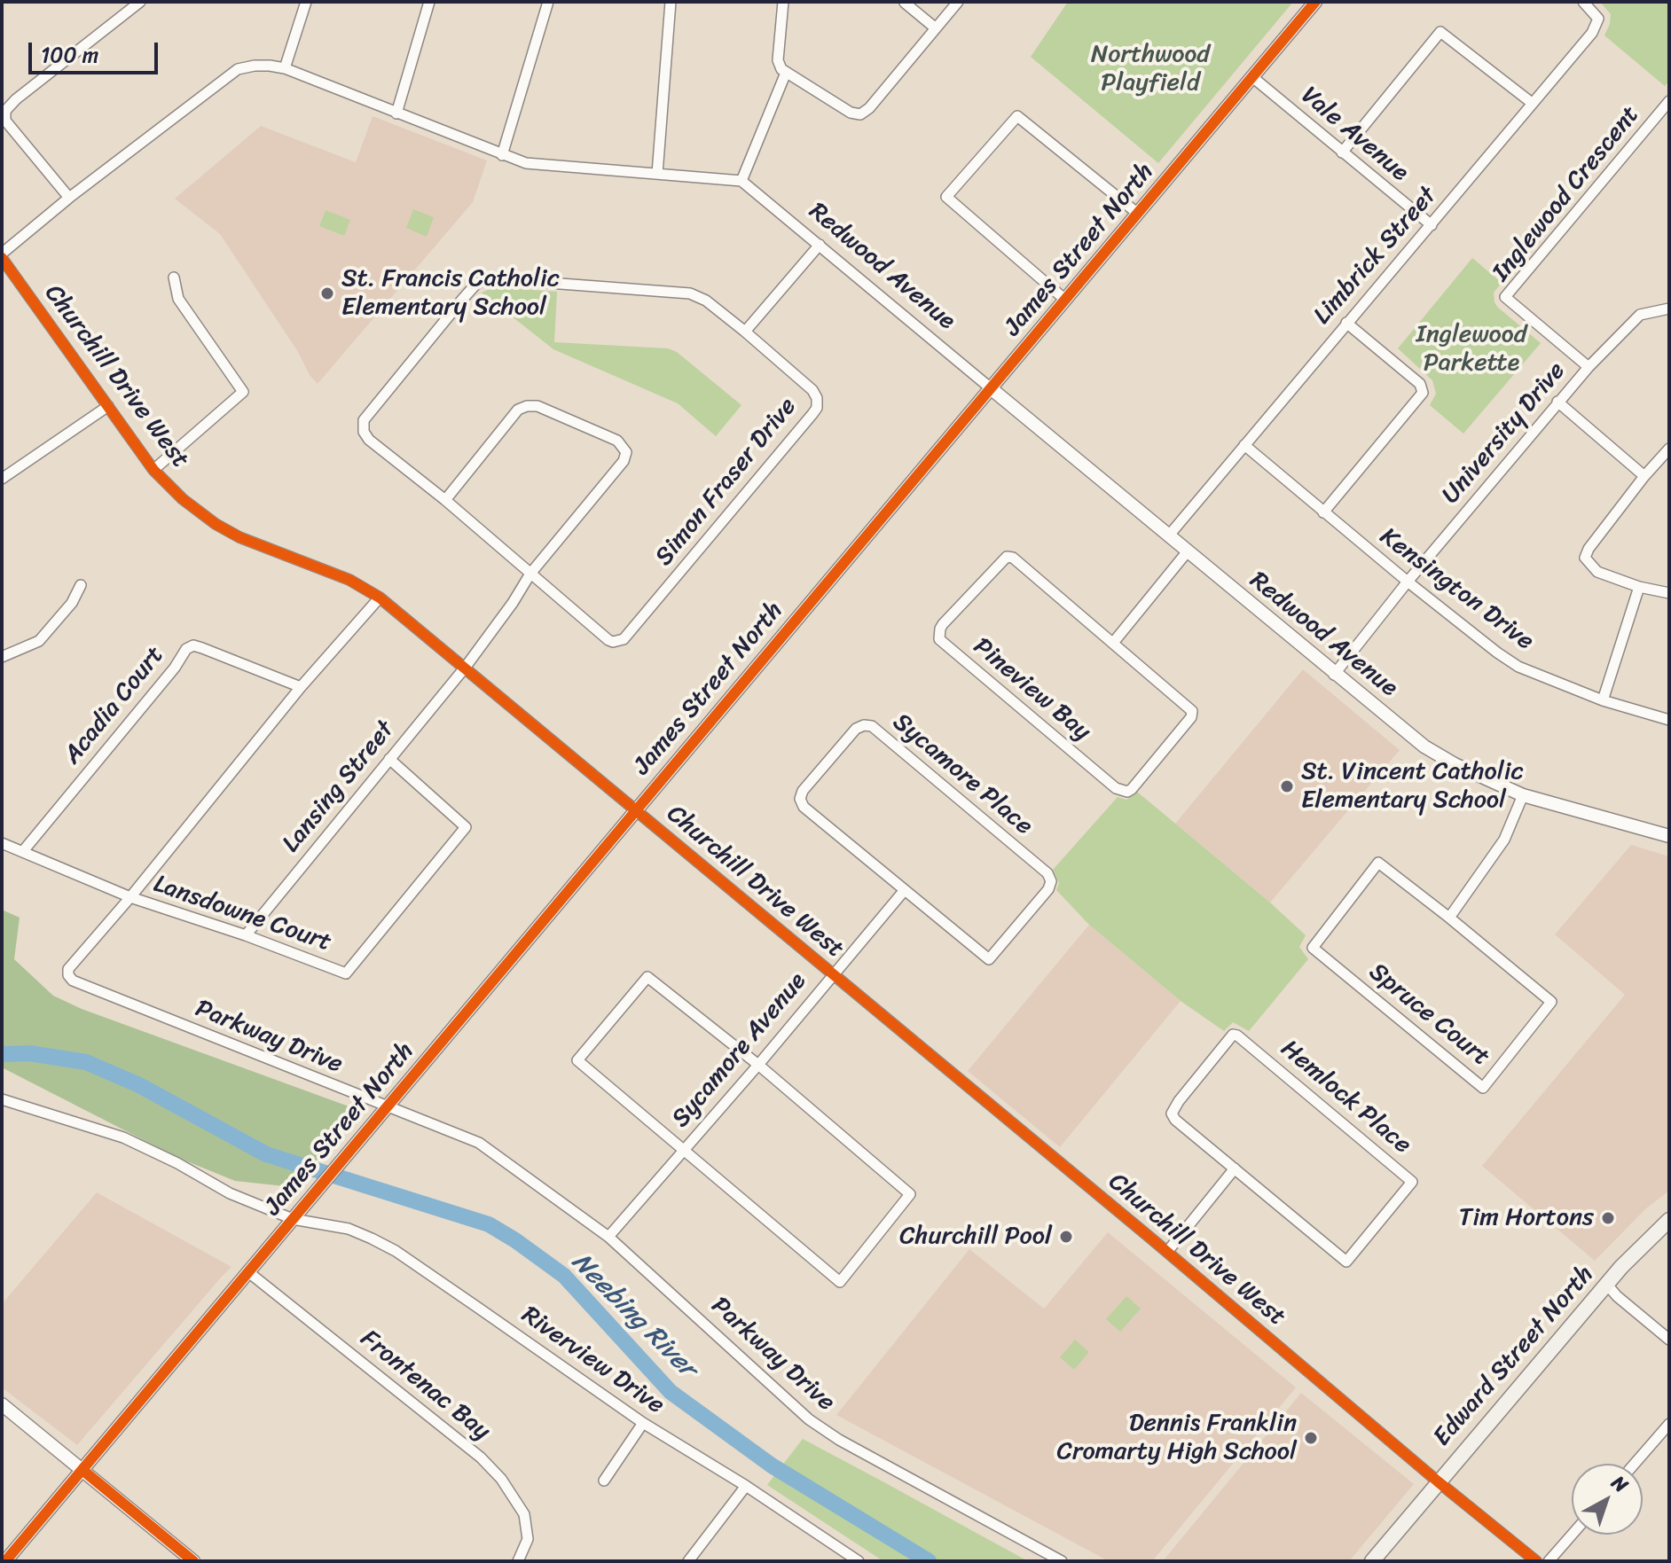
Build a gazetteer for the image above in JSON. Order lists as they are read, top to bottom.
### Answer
{
  "streets": {
    "main road": ["Edward Street North"],
    "street": [
      "Vale Avenue",
      "Inglewood Crescent",
      "James Street North",
      "Limbrick Street",
      "Redwood Avenue",
      "Churchill Drive West",
      "University Drive",
      "Simon Fraser Drive",
      "Kensington Drive",
      "Pineview Bay",
      "Acadia Court",
      "Sycamore Place",
      "Lansing Street",
      "Lansdowne Court",
      "Spruce Court",
      "Parkway Drive",
      "Sycamore Avenue",
      "Hemlock Place",
      "Riverview Drive",
      "Frontenac Bay"
    ]
  },
  "crossings": [
    ["Vale Avenue", "James Street North"],
    ["Vale Avenue", "Limbrick Street"],
    ["Inglewood Crescent", "University Drive"],
    ["James Street North", "Redwood Avenue"],
    ["James Street North", "Churchill Drive West"],
    ["James Street North", "Parkway Drive"],
    ["James Street North", "Riverview Drive"],
    ["James Street North", "Frontenac Bay"],
    ["Limbrick Street", "Redwood Avenue"],
    ["Limbrick Street", "Kensington Drive"],
    ["Redwood Avenue", "University Drive"],
    ["Churchill Drive West", "Lansing Street"],
    ["Churchill Drive West", "Parkway Drive"],
    ["Churchill Drive West", "Sycamore Avenue"],
    ["Churchill Drive West", "Edward Street North"],
    ["University Drive", "Kensington Drive"],
    ["Simon Fraser Drive", "Lansing Street"],
    ["Acadia Court", "Lansdowne Court"],
    ["Acadia Court", "Parkway Drive"],
    ["Sycamore Place", "Sycamore Avenue"],
    ["Lansing Street", "Lansdowne Court"],
    ["Lansdowne Court", "Parkway Drive"],
    ["Parkway Drive", "Sycamore Avenue"]
  ],
  "water": ["Neebing River"],
  "parks": ["Northwood Playfield", "Inglewood Parkette"],
  "places": [
    "St. Francis Catholic Elementary School",
    "St. Vincent Catholic Elementary School",
    "Tim Hortons",
    "Churchill Pool",
    "Dennis Franklin Cromarty High School"
  ],
  "scale_bar": "100 m",
  "north": "top right"
}
